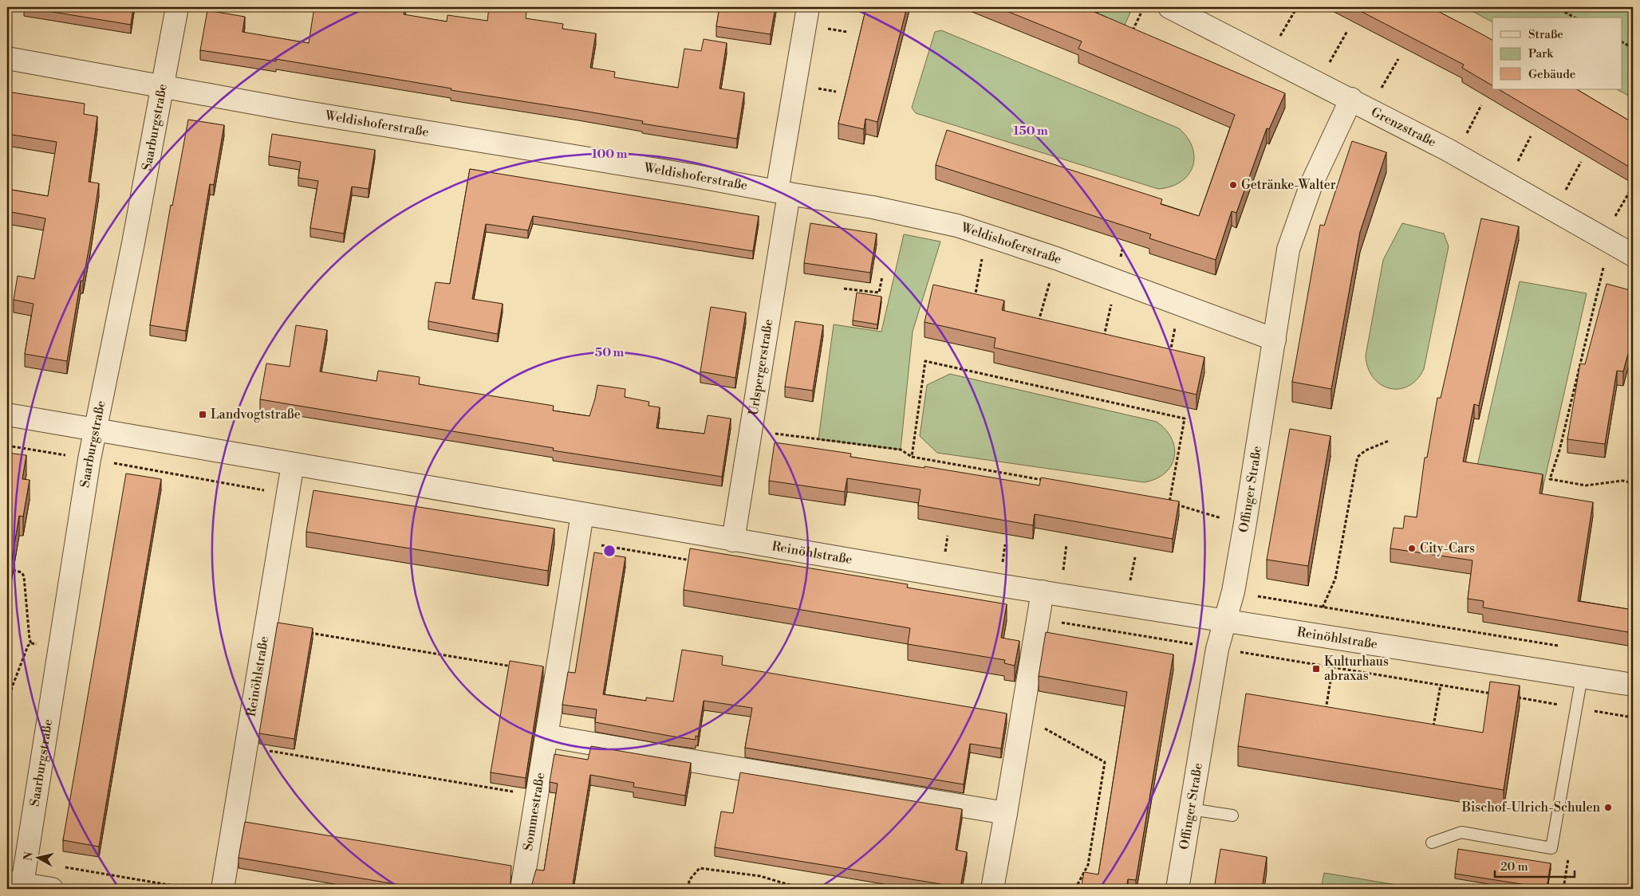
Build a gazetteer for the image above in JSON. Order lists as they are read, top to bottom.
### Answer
{
  "streets": {
    "street": [
      "Weldishoferstraße",
      "Grenzstraße",
      "Saarburgstraße",
      "Urlspergerstraße",
      "Offinger Straße",
      "Reinöhlstraße",
      "Sommestraße"
    ]
  },
  "crossings": [
    ["Weldishoferstraße", "Saarburgstraße"],
    ["Weldishoferstraße", "Urlspergerstraße"],
    ["Weldishoferstraße", "Offinger Straße"],
    ["Grenzstraße", "Offinger Straße"],
    ["Saarburgstraße", "Reinöhlstraße"],
    ["Urlspergerstraße", "Reinöhlstraße"],
    ["Offinger Straße", "Reinöhlstraße"]
  ],
  "places": {
    "other": ["Getränke-Walter", "City-Cars", "Bischof-Ulrich-Schulen"],
    "transit": ["Landvogtstraße", "Kulturhaus abraxas"]
  },
  "legend": ["Straße", "Park", "Gebäude"],
  "scale_bar": "20 m",
  "north": "left",
  "rings": ["150 m", "100 m", "50 m"]
}
